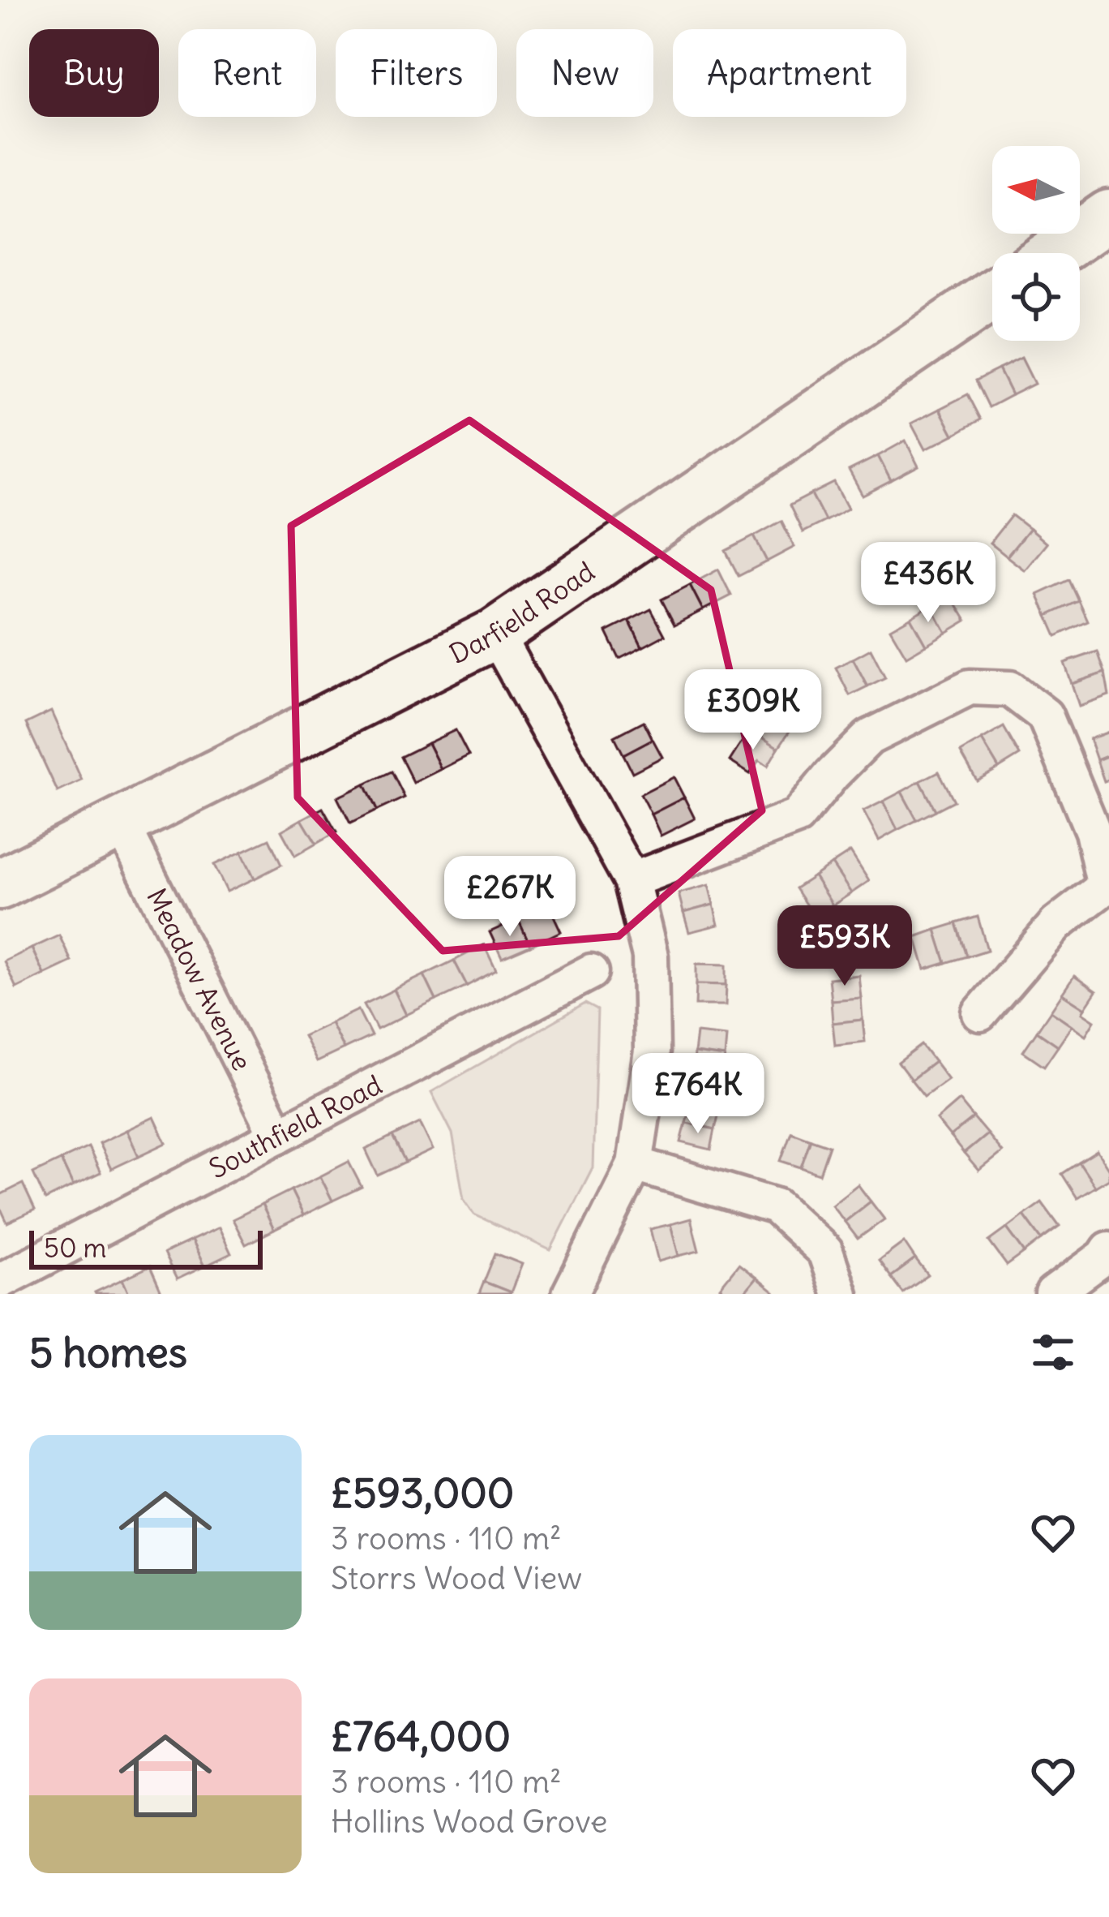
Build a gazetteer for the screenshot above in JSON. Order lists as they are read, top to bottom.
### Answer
{
  "streets": {
    "street": ["Darfield Road", "Meadow Avenue", "Southfield Road"]
  },
  "crossings": [
    ["Darfield Road", "Meadow Avenue"],
    ["Meadow Avenue", "Southfield Road"]
  ],
  "scale_bar": "50 m",
  "north": "left",
  "page": {
    "chip": [
      "Buy",
      "Rent",
      "Filters",
      "New",
      "Apartment"
    ],
    "price": [
      "£436K",
      "£309K",
      "£267K",
      "£593K",
      "£764K"
    ],
    "scale": "50 m",
    "heading": "5 homes",
    "list": [
      {
        "name": "£593,000",
        "note": "3 rooms · 110 m² · Storrs Wood View"
      },
      {
        "name": "£764,000",
        "note": "3 rooms · 110 m² · Hollins Wood Grove"
      }
    ]
  }
}
